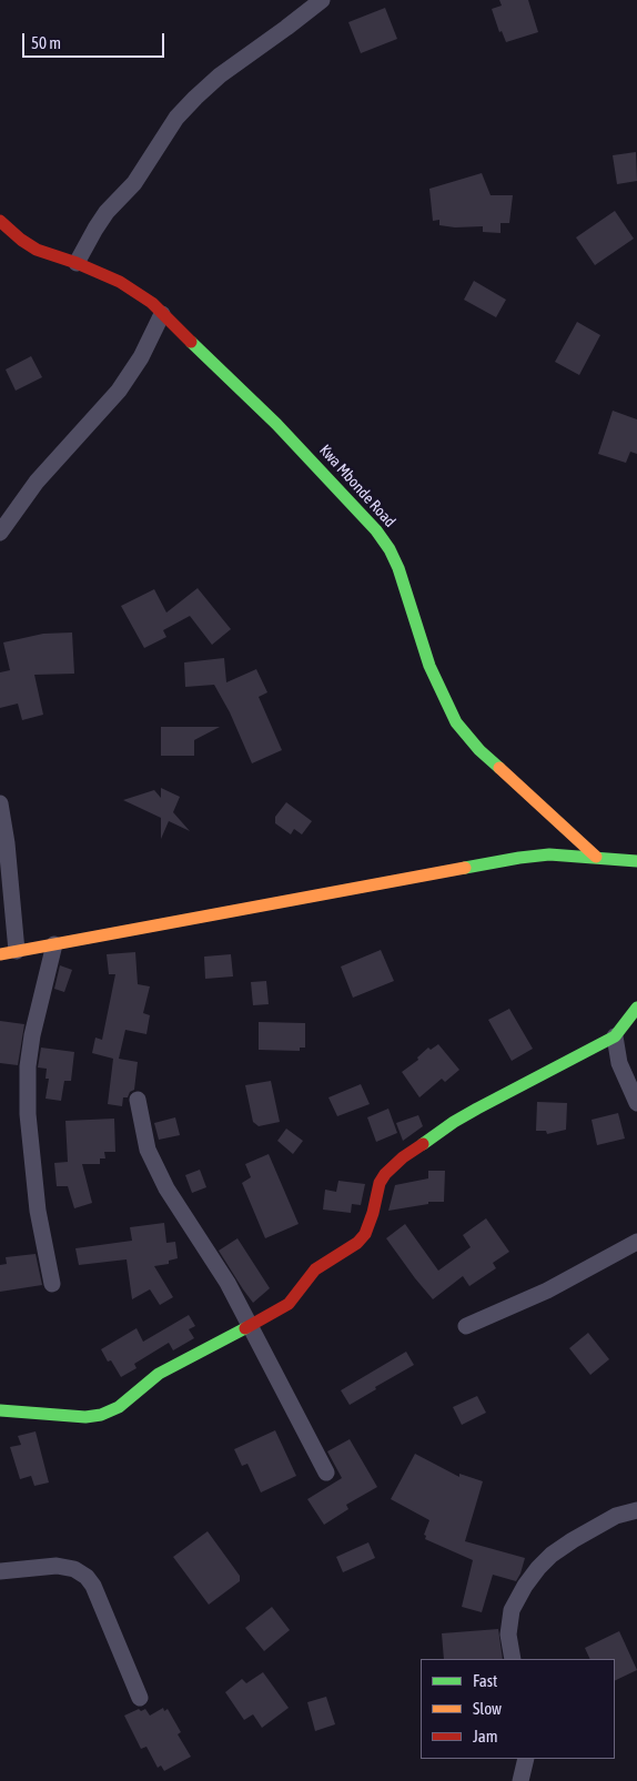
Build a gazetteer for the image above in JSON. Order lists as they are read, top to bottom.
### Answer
{
  "streets": {
    "street": ["Kwa Mbonde Road"]
  },
  "legend": ["Fast", "Slow", "Jam"],
  "scale_bar": "50 m"
}
